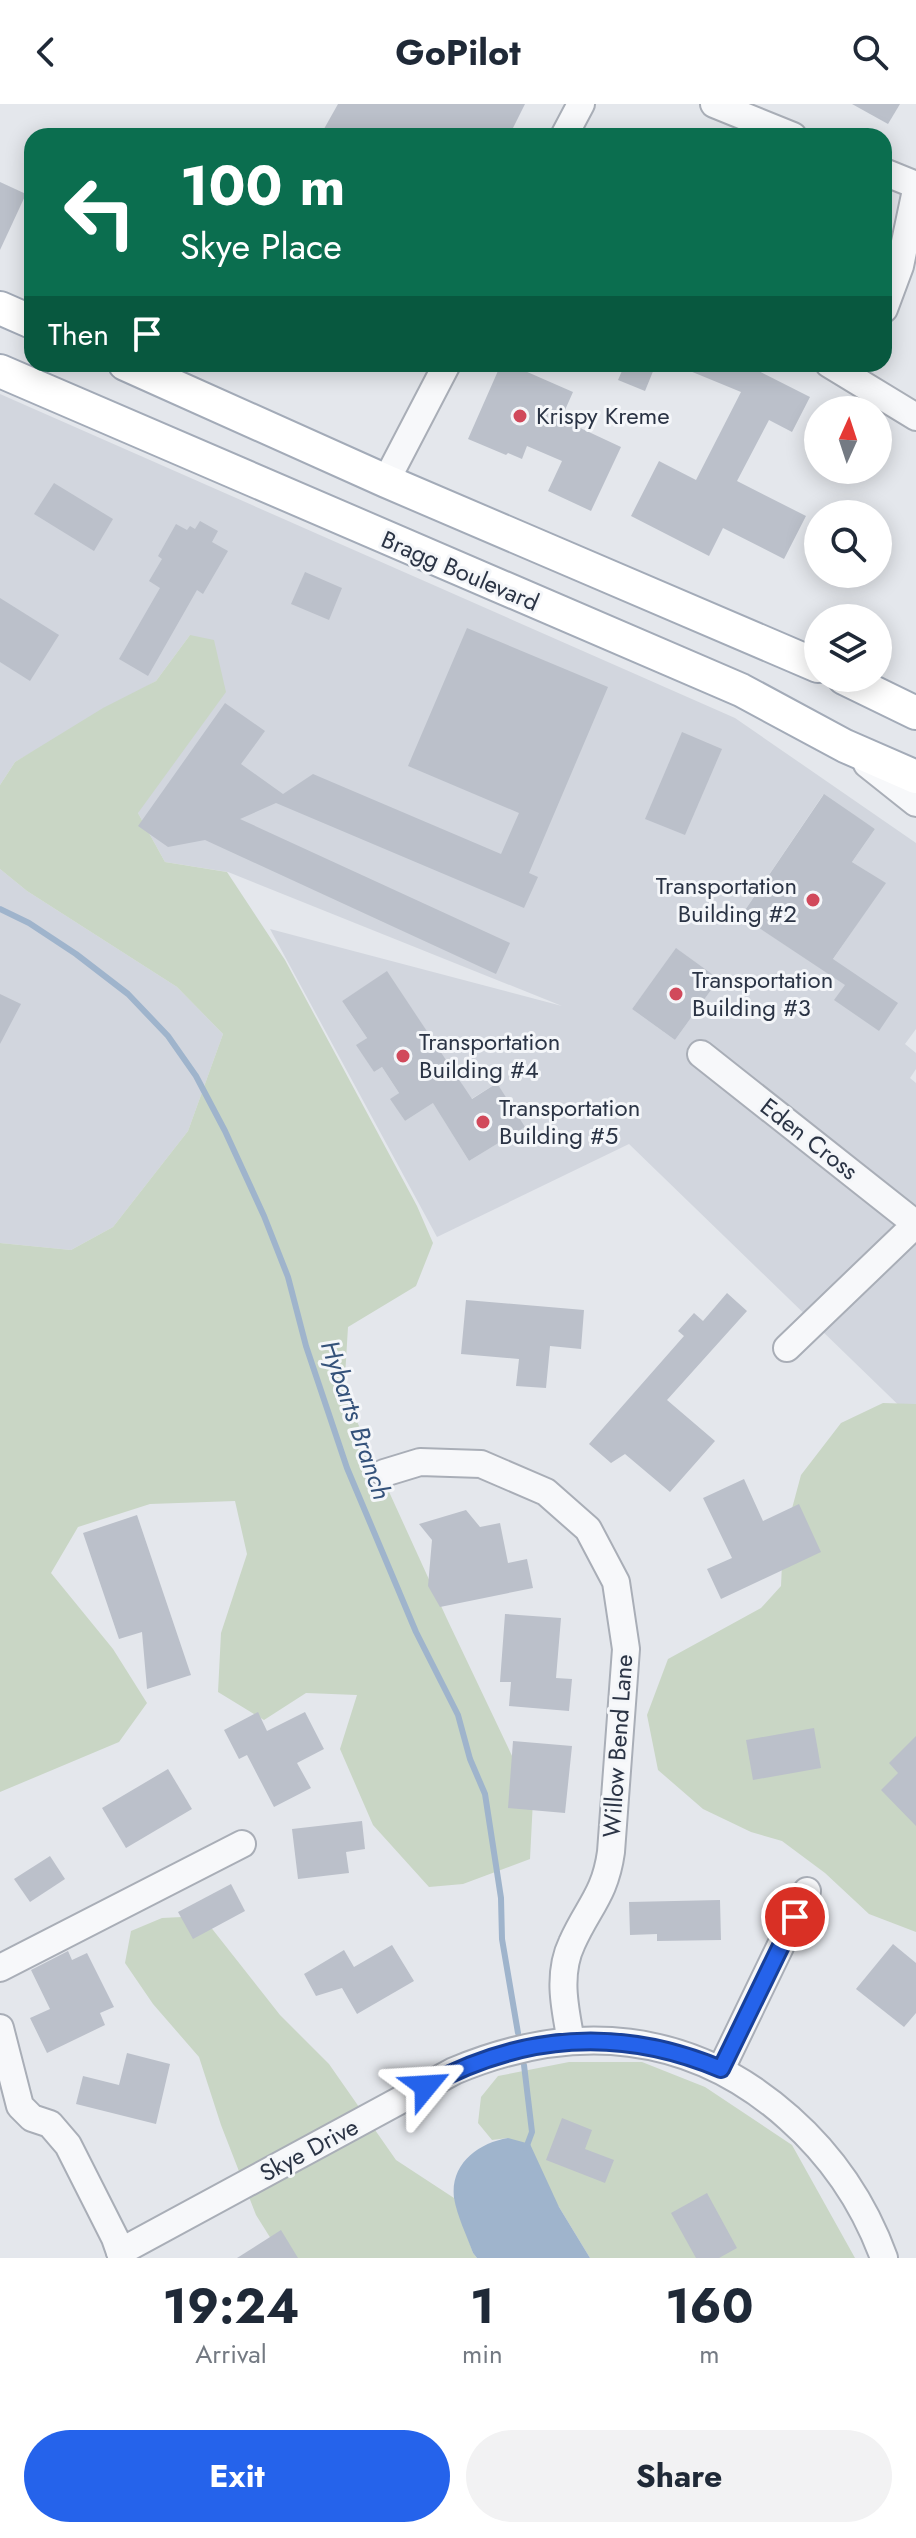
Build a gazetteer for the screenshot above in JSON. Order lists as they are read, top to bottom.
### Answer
{
  "streets": {
    "main road": ["Bragg Boulevard"],
    "street": ["Eden Cross", "Willow Bend Lane", "Skye Drive"]
  },
  "crossings": [
    ["Willow Bend Lane", "Skye Drive"]
  ],
  "water": ["Hybarts Branch"],
  "places": [
    "Krispy Kreme",
    "Transportation Building #2",
    "Transportation Building #3",
    "Transportation Building #4",
    "Transportation Building #5"
  ],
  "north": "top",
  "page": {
    "header": "GoPilot",
    "turn": ["100 m", "Skye Place"],
    "then": "Then",
    "eta": [
      "19:24",
      "Arrival",
      "1",
      "min",
      "160",
      "m"
    ],
    "buttons": ["Exit", "Share"]
  }
}
